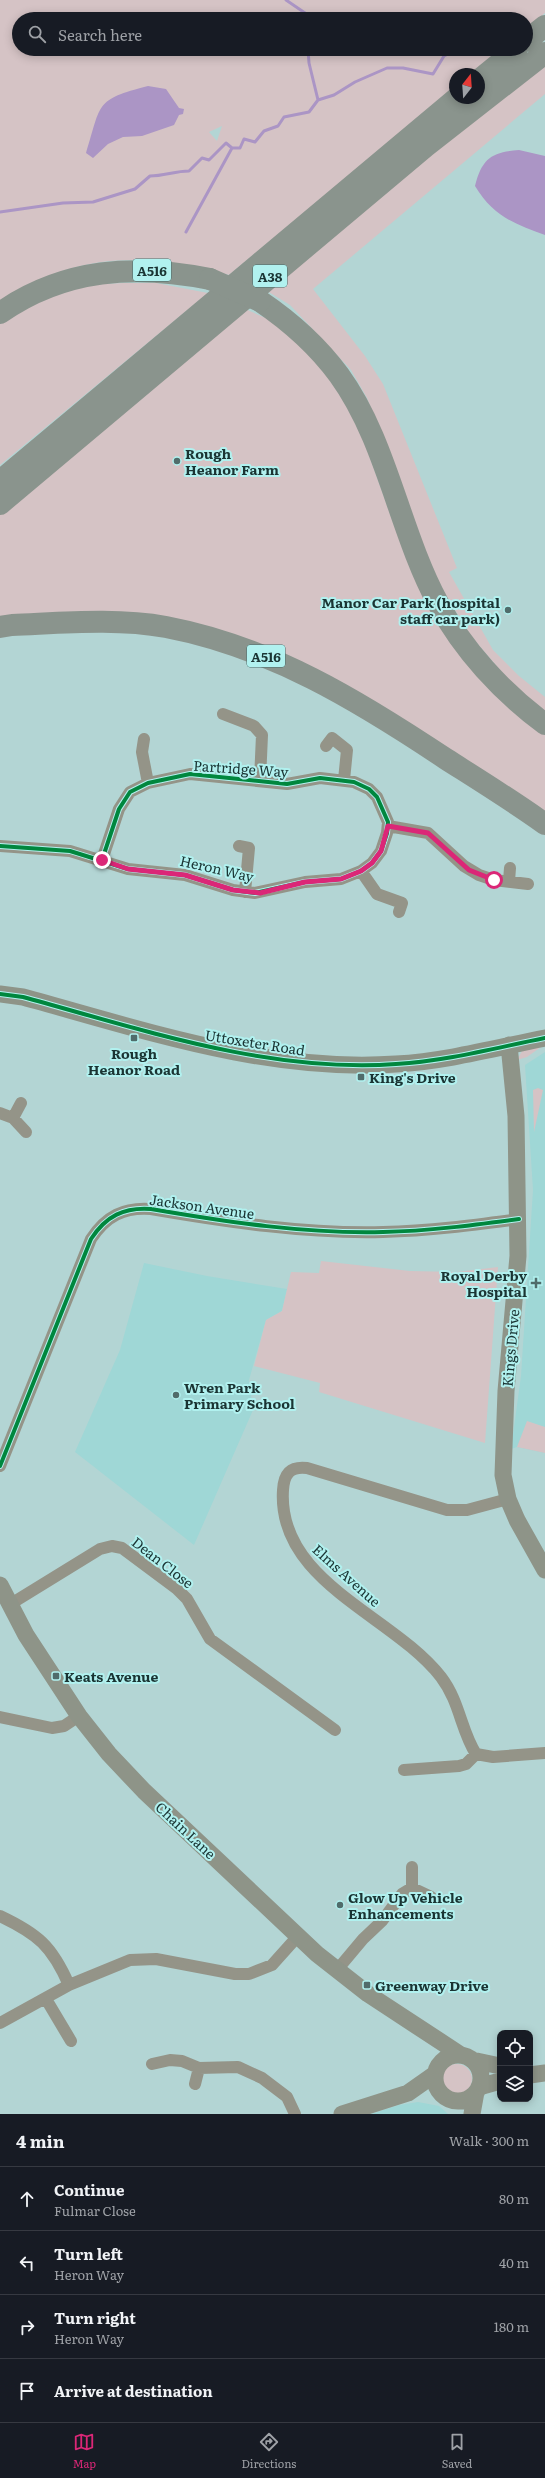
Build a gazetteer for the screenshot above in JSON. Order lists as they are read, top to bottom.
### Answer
{
  "streets": {
    "highway": ["A516", "A38"],
    "main road": ["Uttoxeter Road", "Kings Drive", "Chain Lane"],
    "street": [
      "Partridge Way",
      "Heron Way",
      "Jackson Avenue",
      "Dean Close",
      "Elms Avenue"
    ]
  },
  "crossings": [
    ["Partridge Way", "Heron Way"],
    ["Uttoxeter Road", "Kings Drive"],
    ["Jackson Avenue", "Kings Drive"],
    ["Kings Drive", "Elms Avenue"],
    ["Dean Close", "Chain Lane"]
  ],
  "places": {
    "other": [
      "Rough Heanor Farm",
      "Manor Car Park (hospital staff car park)",
      "Wren Park Primary School",
      "Glow Up Vehicle Enhancements"
    ],
    "transit": [
      "Rough Heanor Road",
      "King's Drive",
      "Keats Avenue",
      "Greenway Drive"
    ],
    "health": ["Royal Derby Hospital"]
  },
  "north": "top",
  "page": {
    "search": "Search here",
    "heading": ["4 min", "Walk · 300 m"],
    "list": [
      ["Continue", "Fulmar Close", "80 m"],
      ["Turn left", "Heron Way", "40 m"],
      ["Turn right", "Heron Way", "180 m"],
      "Arrive at destination"
    ],
    "nav": ["Map", "Directions", "Saved"]
  }
}
